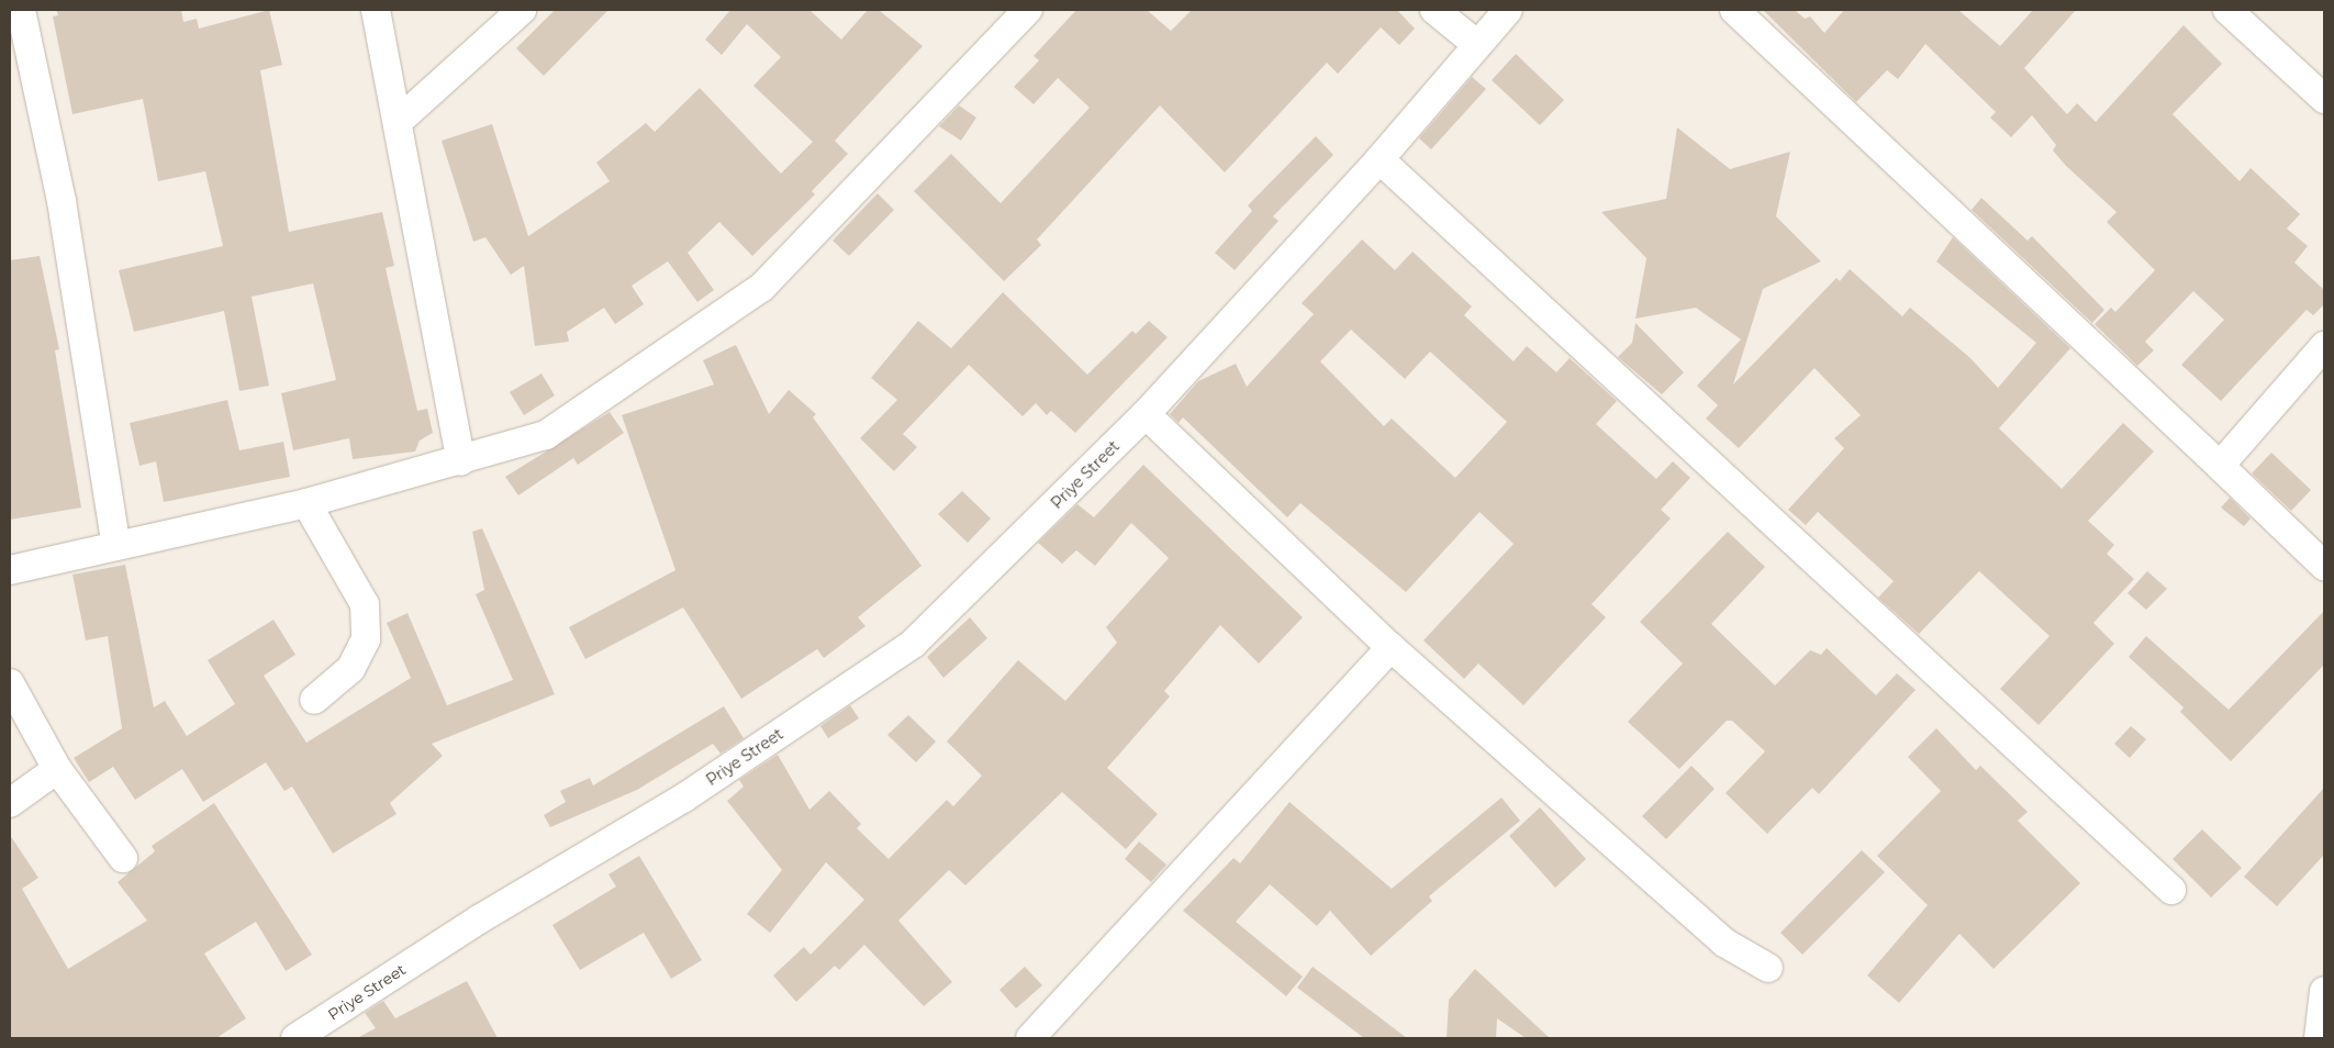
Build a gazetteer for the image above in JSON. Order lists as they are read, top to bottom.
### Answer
{
  "streets": {
    "street": ["Priye Street"]
  }
}
